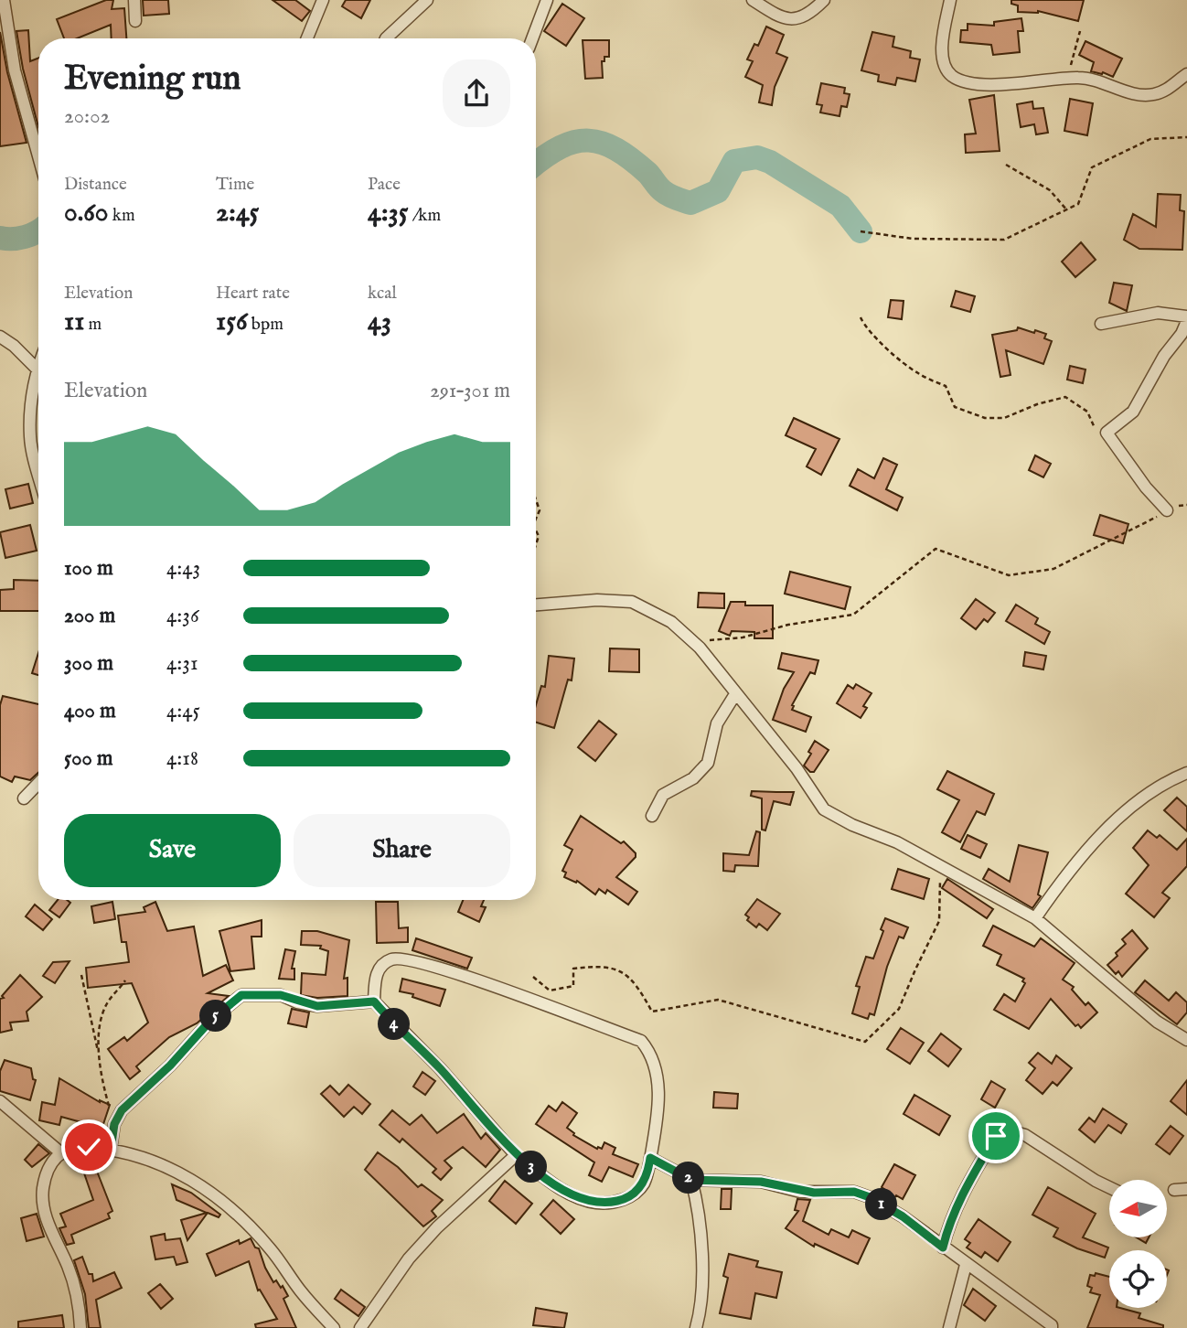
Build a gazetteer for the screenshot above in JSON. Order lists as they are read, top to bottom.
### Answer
{
  "north": "left",
  "page": {
    "heading": ["Evening run", "20:02"],
    "stats": [
      ["Distance", "0.60 km"],
      ["Time", "2:45"],
      ["Pace", "4:35 /km"],
      ["Elevation", "11 m"],
      ["Heart rate", "156 bpm"],
      ["kcal", "43"]
    ],
    "chart": ["Elevation", "291–301 m"],
    "list": [
      {
        "name": "100 m",
        "note": "4:43"
      },
      {
        "name": "200 m",
        "note": "4:36"
      },
      {
        "name": "300 m",
        "note": "4:31"
      },
      {
        "name": "400 m",
        "note": "4:45"
      },
      {
        "name": "500 m",
        "note": "4:18"
      }
    ],
    "buttons": ["Save", "Share"],
    "pins": [
      "5",
      "4",
      "3",
      "2",
      "1"
    ]
  }
}
